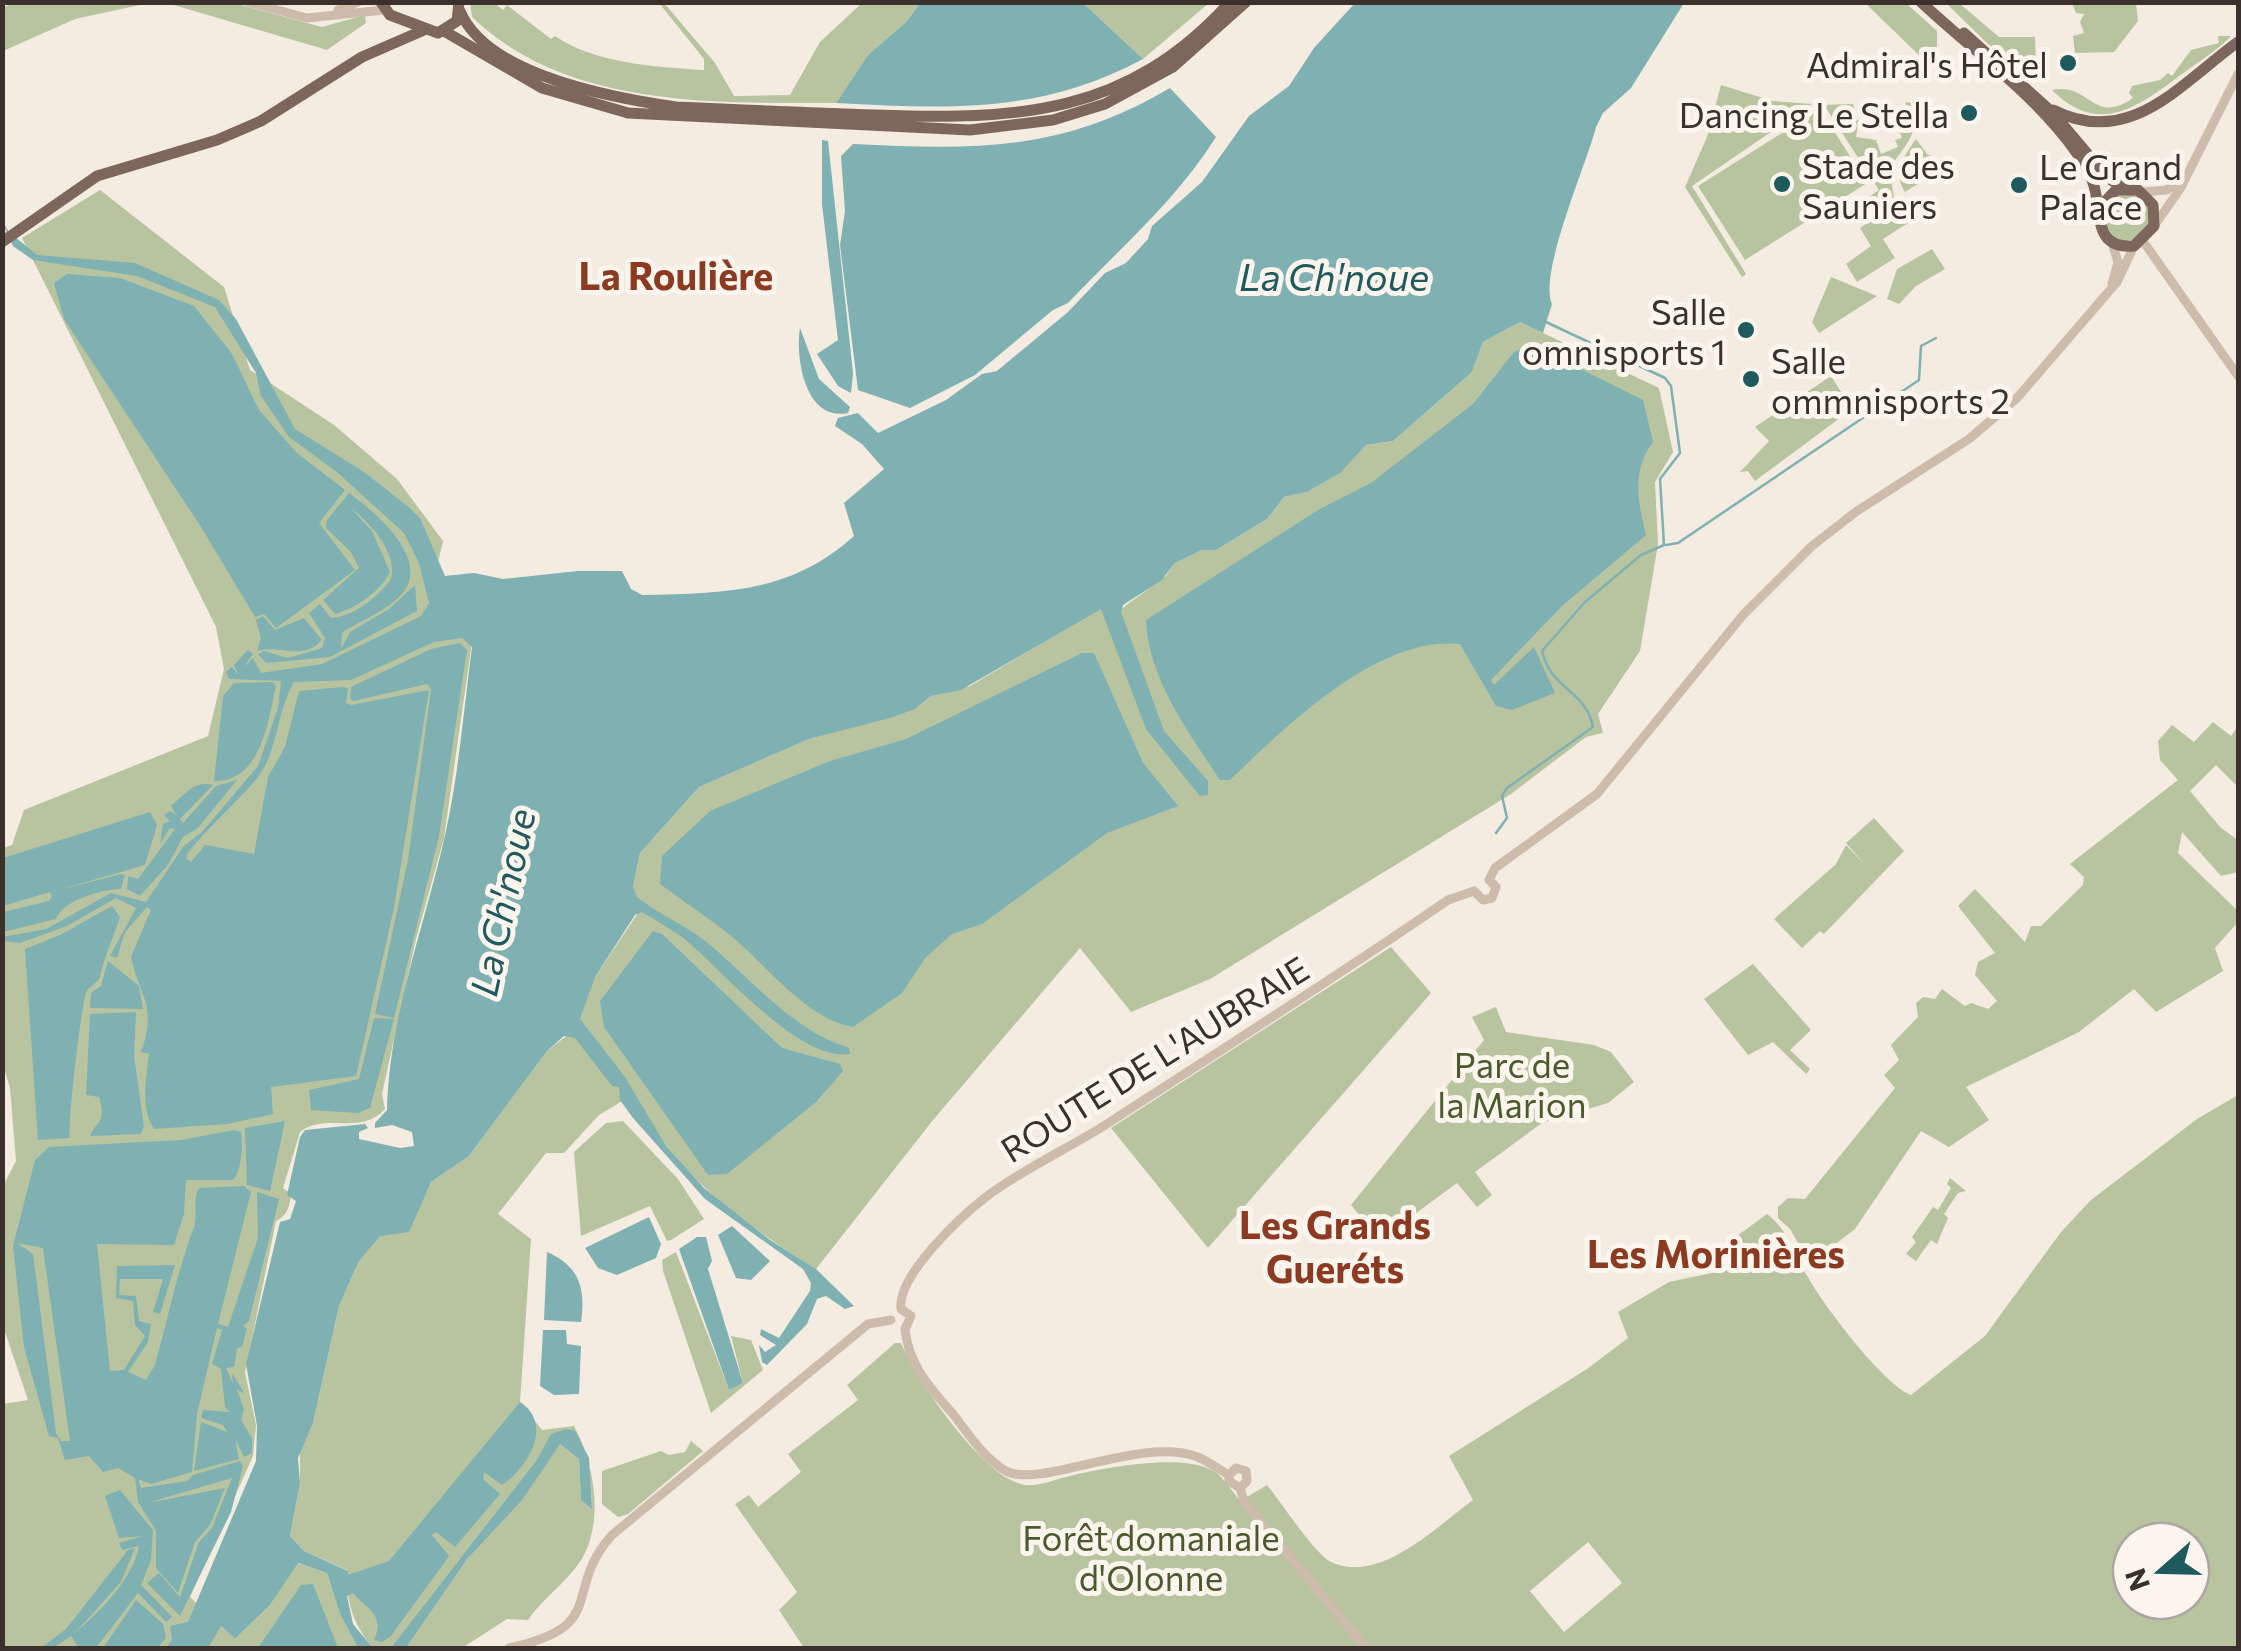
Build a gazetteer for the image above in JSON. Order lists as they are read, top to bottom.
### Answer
{
  "streets": {
    "street": ["ROUTE DE L'AUBRAIE"]
  },
  "districts": ["La Roulière", "Les Grands Gueréts", "Les Morinières"],
  "water": ["La Ch'noue"],
  "parks": ["Parc de la Marion", "Forêt domaniale d'Olonne"],
  "places": [
    "Admiral's Hôtel",
    "Dancing Le Stella",
    "Stade des Sauniers",
    "Le Grand Palace",
    "Salle omnisports 1",
    "Salle ommnisports 2"
  ],
  "north": "left"
}
